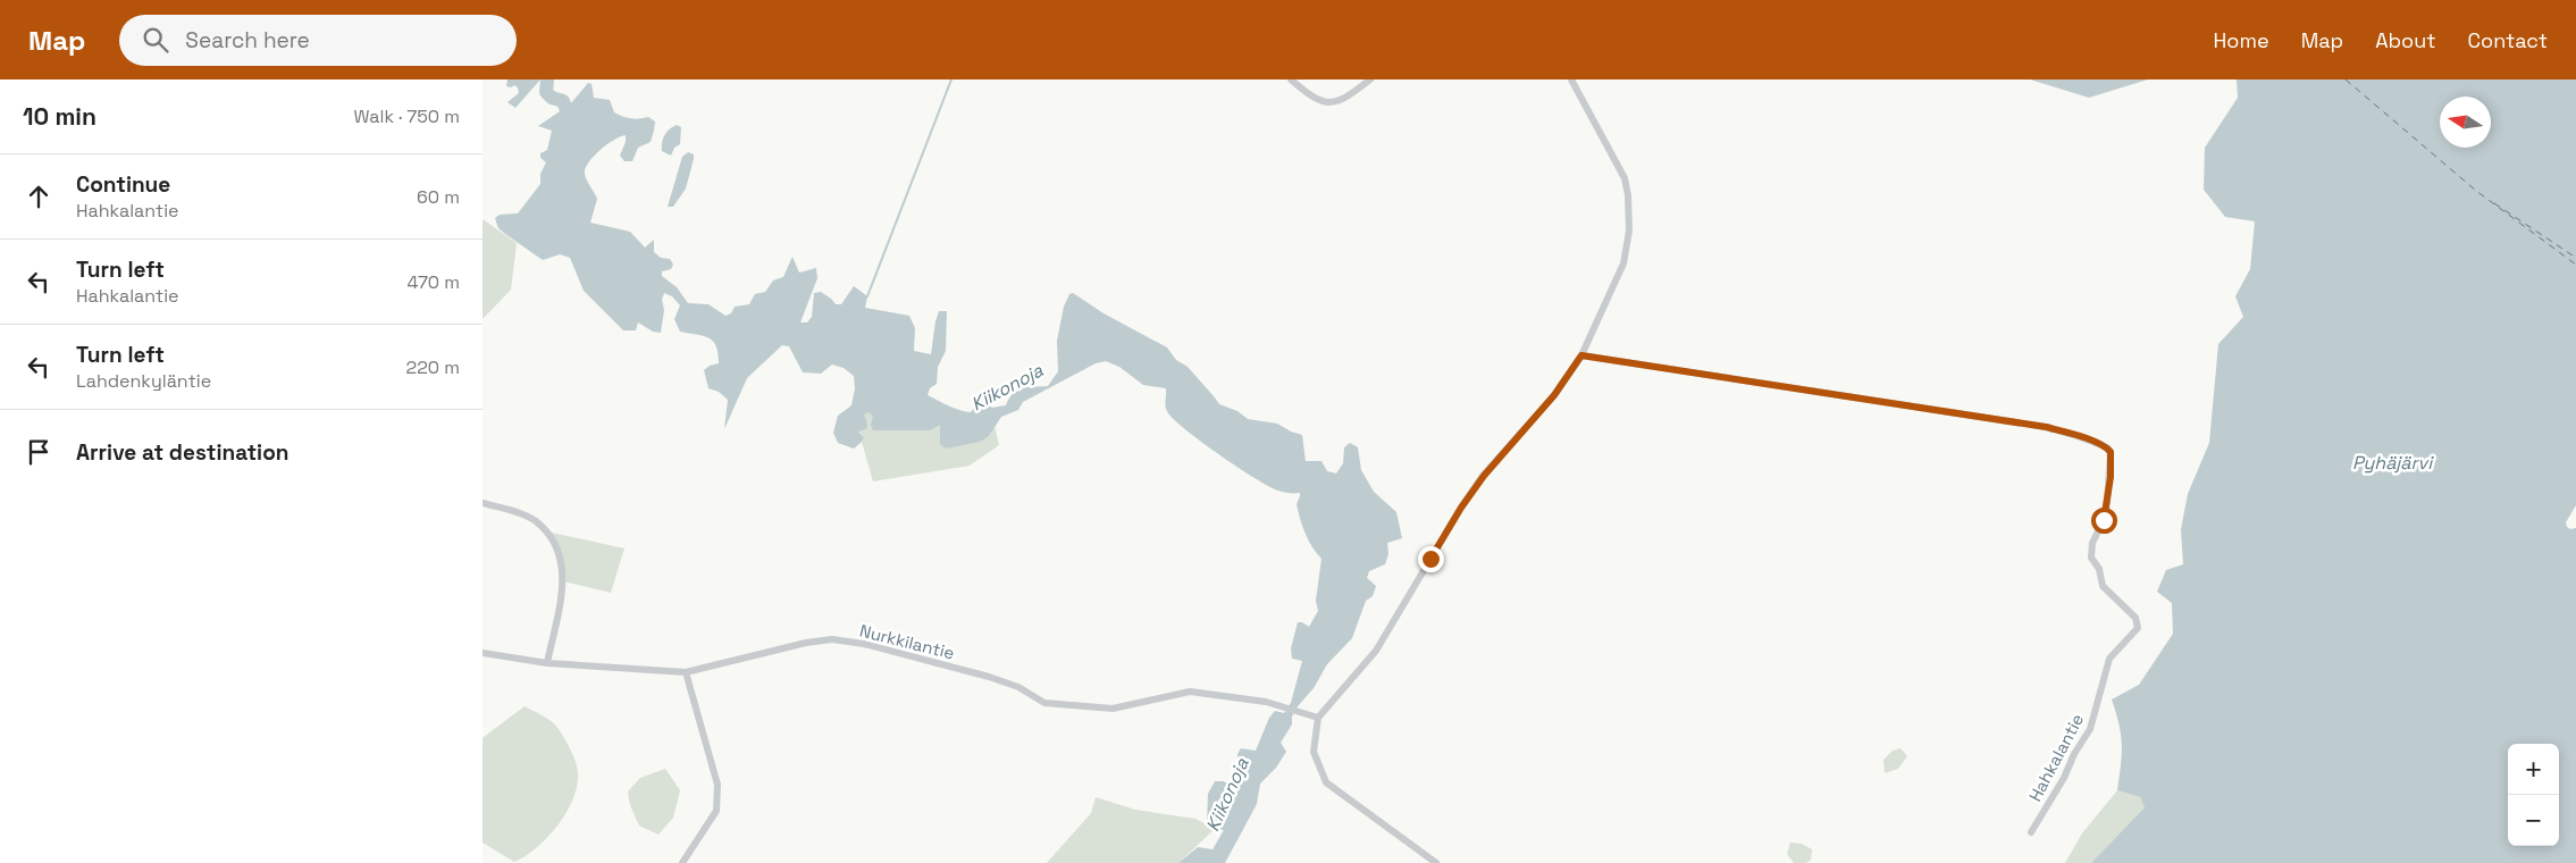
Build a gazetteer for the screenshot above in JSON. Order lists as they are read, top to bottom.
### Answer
{
  "streets": {
    "street": ["Nurkkilantie", "Hahkalantie"]
  },
  "water": ["Kiikonoja", "Pyhäjärvi"],
  "north": "left",
  "page": {
    "header": "Map",
    "search": "Search here",
    "nav": [
      "Home",
      "Map",
      "About",
      "Contact"
    ],
    "heading": ["10 min", "Walk · 750 m"],
    "list": [
      ["Continue", "Hahkalantie", "60 m"],
      ["Turn left", "Hahkalantie", "470 m"],
      ["Turn left", "Lahdenkyläntie", "220 m"],
      "Arrive at destination"
    ],
    "map_buttons": ["+", "−"]
  }
}
